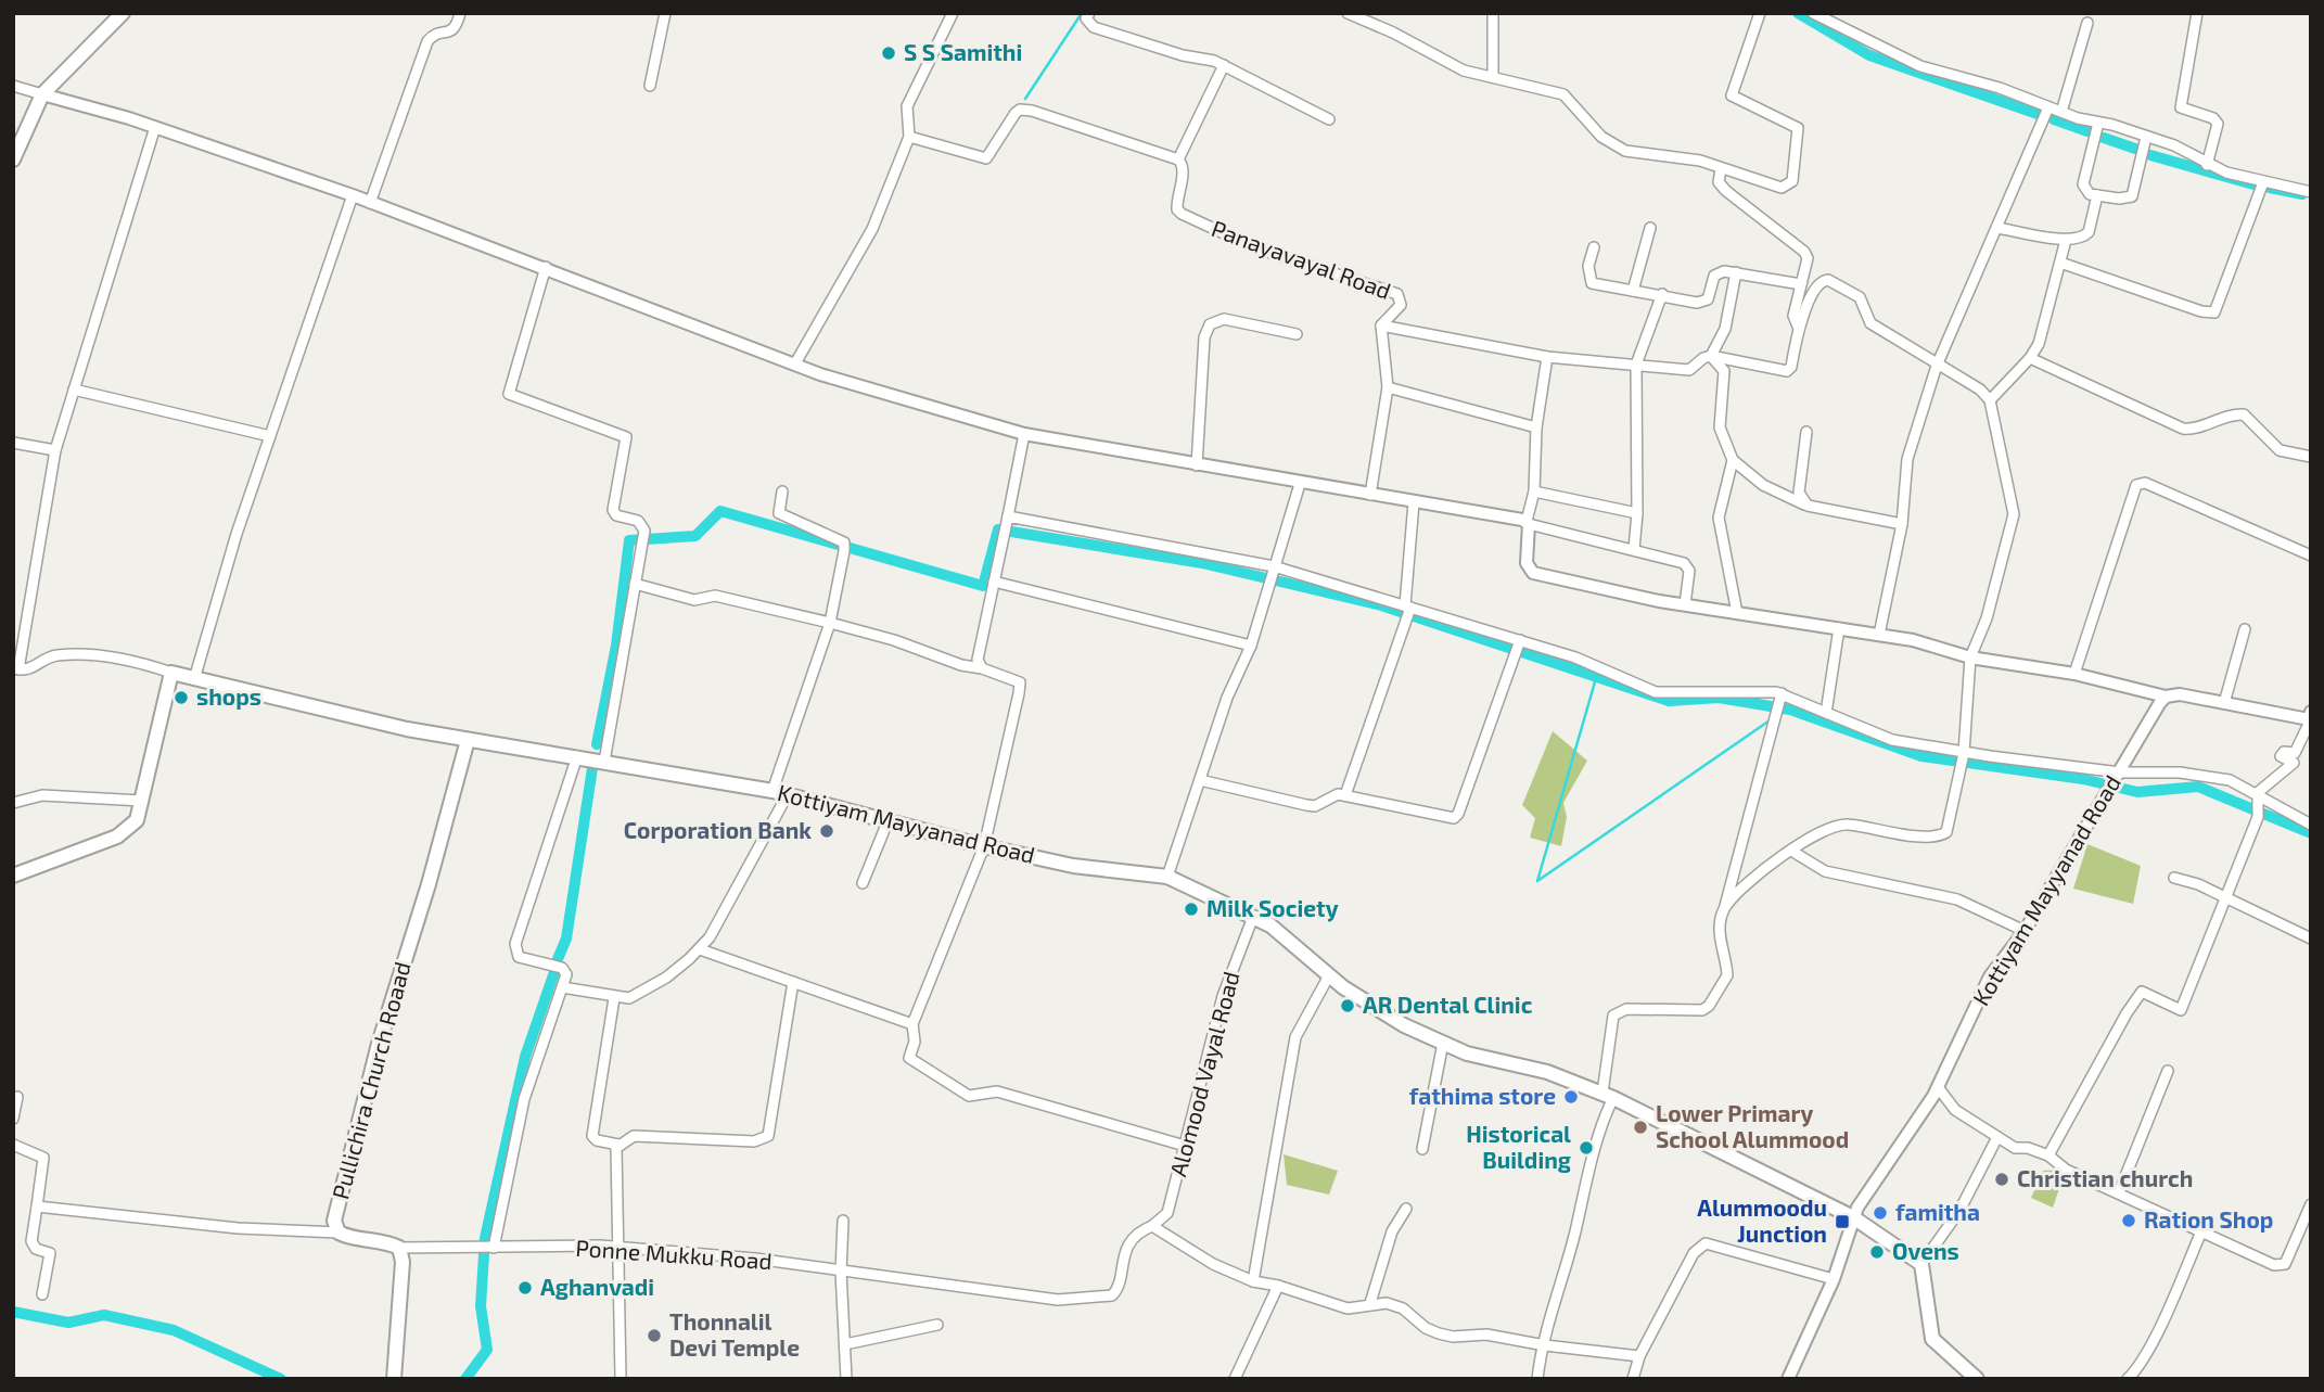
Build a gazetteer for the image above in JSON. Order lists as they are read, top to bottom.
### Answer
{
  "streets": {
    "main road": ["Kottiyam Mayyanad Road", "Pullichira Church Roaad"],
    "street": ["Panayavayal Road", "Alomood Vayal Road", "Ponne Mukku Road"]
  },
  "crossings": [
    ["Kottiyam Mayyanad Road", "Alomood Vayal Road"],
    ["Kottiyam Mayyanad Road", "Pullichira Church Roaad"],
    ["Alomood Vayal Road", "Ponne Mukku Road"],
    ["Pullichira Church Roaad", "Ponne Mukku Road"]
  ],
  "places": {
    "other": [
      "S S Samithi",
      "shops",
      "Corporation Bank",
      "Milk Society",
      "AR Dental Clinic",
      "fathima store",
      "Lower Primary School Alummood",
      "Historical Building",
      "Christian church",
      "famitha",
      "Ration Shop",
      "Ovens",
      "Aghanvadi",
      "Thonnalil Devi Temple"
    ],
    "transit": ["Alummoodu Junction"]
  }
}
